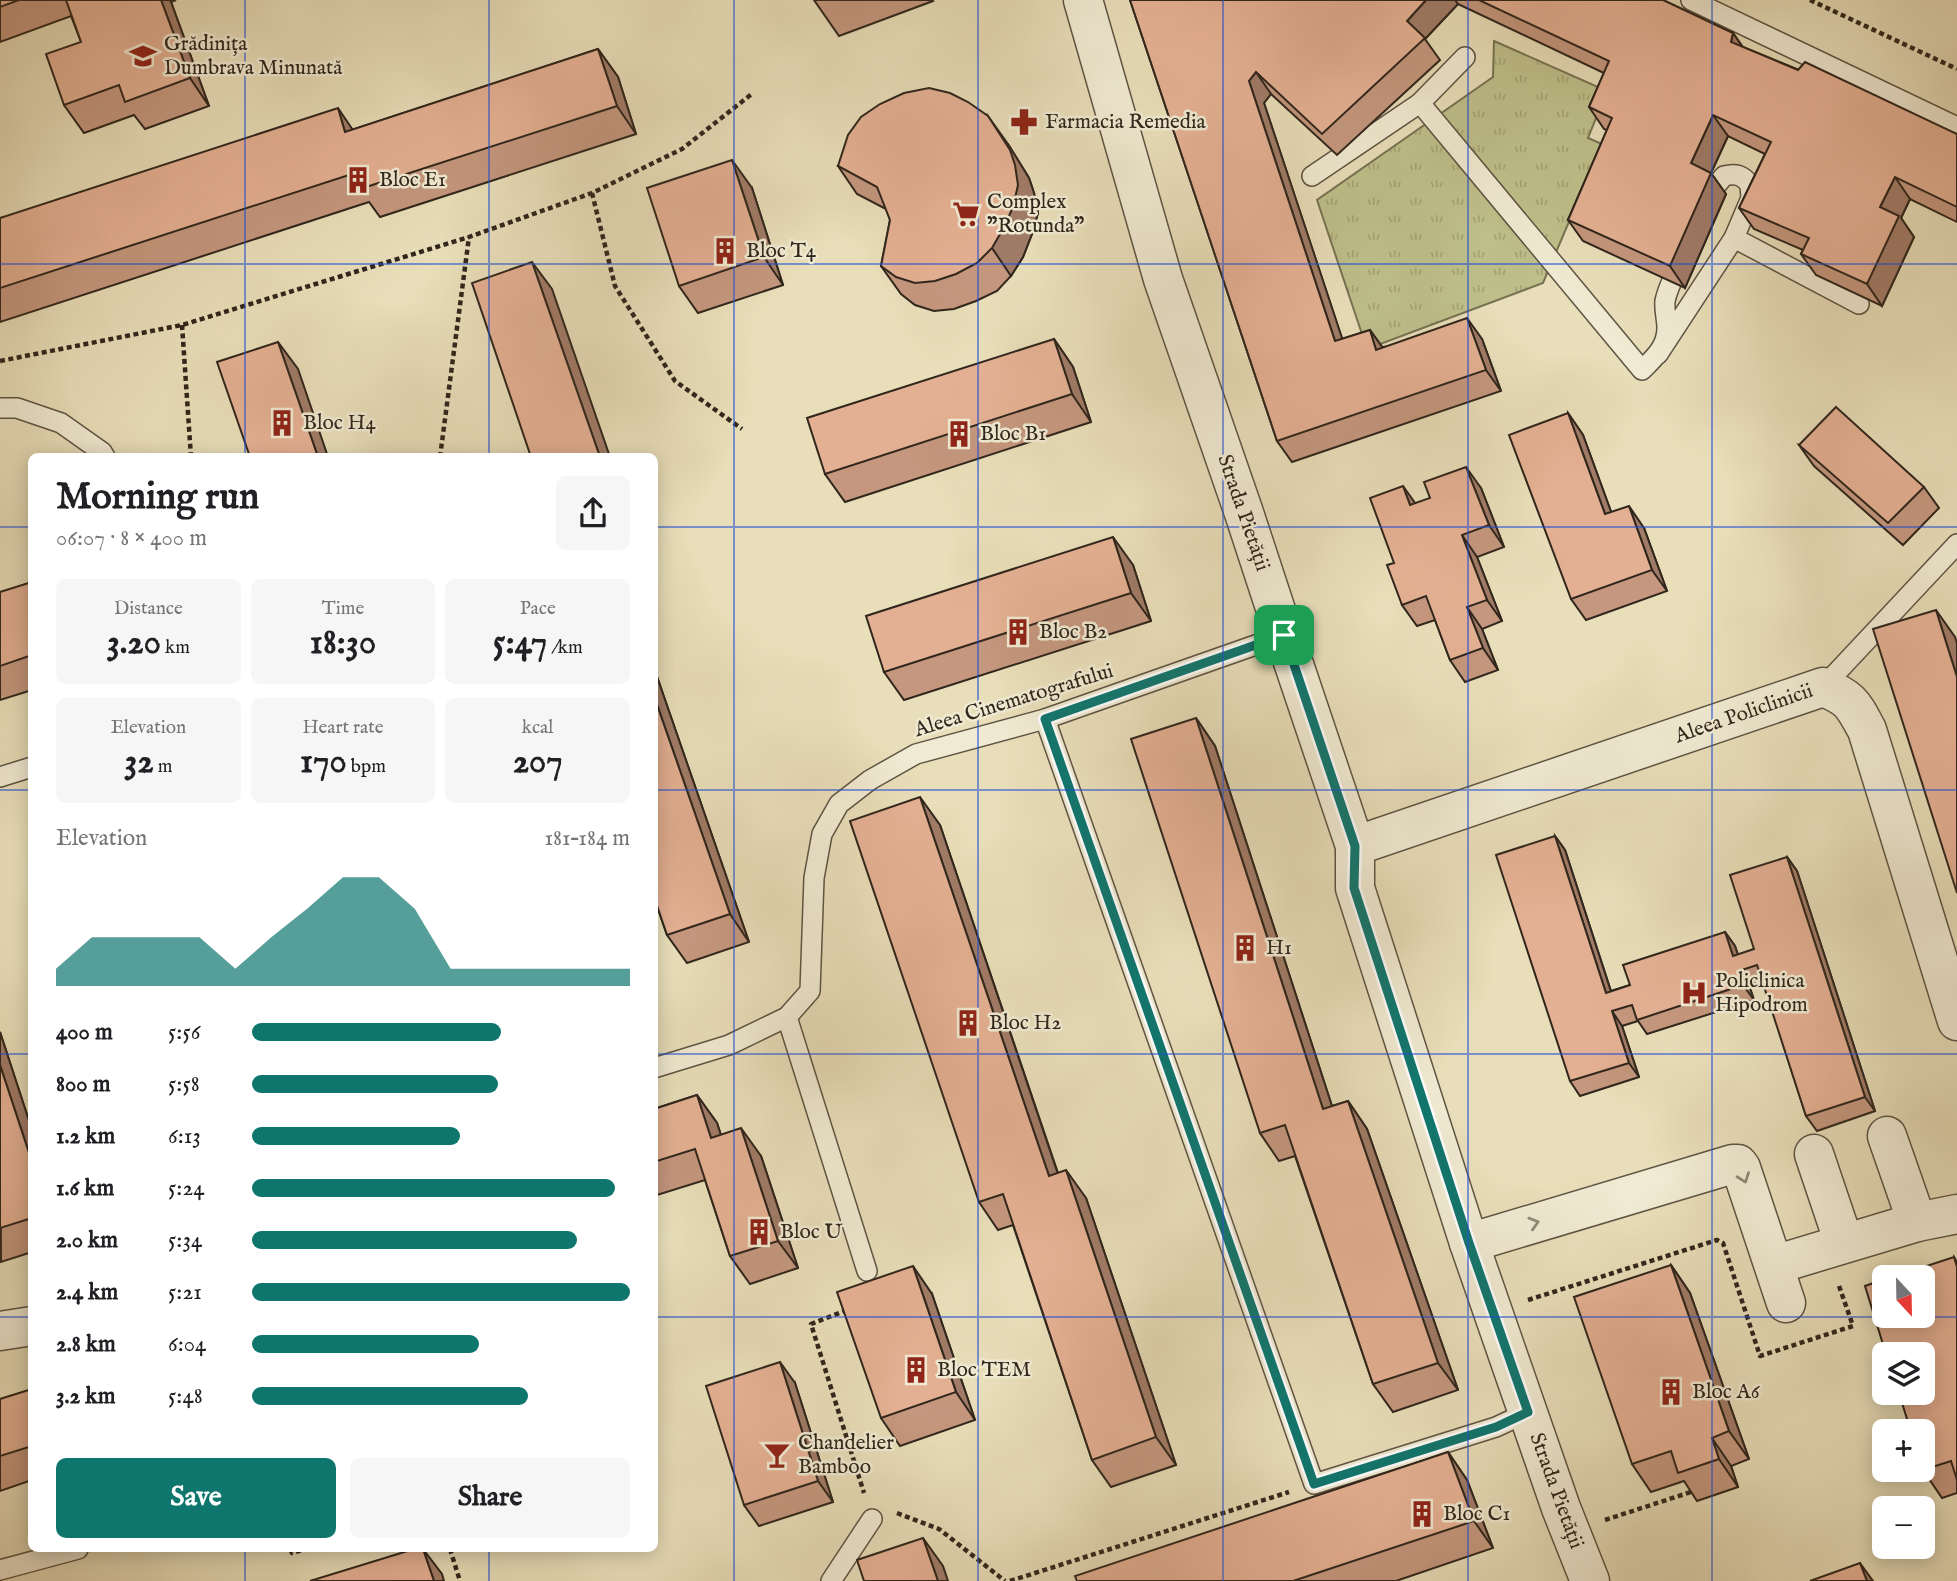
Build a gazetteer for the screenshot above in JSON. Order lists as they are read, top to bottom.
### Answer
{
  "streets": {
    "street": ["Strada Pietății", "Aleea Policlinicii"],
    "lane": ["Aleea Cinematografului"]
  },
  "crossings": [
    ["Strada Pietății", "Aleea Cinematografului"],
    ["Strada Pietății", "Aleea Policlinicii"]
  ],
  "places": {
    "school or university": ["Grădinița Dumbrava Minunată"],
    "pharmacy": ["Farmacia Remedia"],
    "building": [
      "Bloc E1",
      "Bloc T4",
      "Bloc H4",
      "Bloc B1",
      "Bloc B2",
      "H1",
      "Bloc H2",
      "Bloc U",
      "Bloc TEM",
      "Bloc A6",
      "Bloc C1"
    ],
    "supermarket": ["Complex \"Rotunda\""],
    "hospital": ["Policlinica Hipodrom"],
    "bar": ["Chandelier Bamboo"]
  },
  "north": "bottom",
  "page": {
    "heading": ["Morning run", "06:07 · 8 × 400 m"],
    "stats": [
      ["Distance", "3.20 km"],
      ["Time", "18:30"],
      ["Pace", "5:47 /km"],
      ["Elevation", "32 m"],
      ["Heart rate", "170 bpm"],
      ["kcal", "207"]
    ],
    "chart": ["Elevation", "181–184 m"],
    "list": [
      {
        "name": "400 m",
        "note": "5:56"
      },
      {
        "name": "800 m",
        "note": "5:58"
      },
      {
        "name": "1.2 km",
        "note": "6:13"
      },
      {
        "name": "1.6 km",
        "note": "5:24"
      },
      {
        "name": "2.0 km",
        "note": "5:34"
      },
      {
        "name": "2.4 km",
        "note": "5:21"
      },
      {
        "name": "2.8 km",
        "note": "6:04"
      },
      {
        "name": "3.2 km",
        "note": "5:48"
      }
    ],
    "map_buttons": ["+", "−"],
    "buttons": ["Save", "Share"]
  }
}
